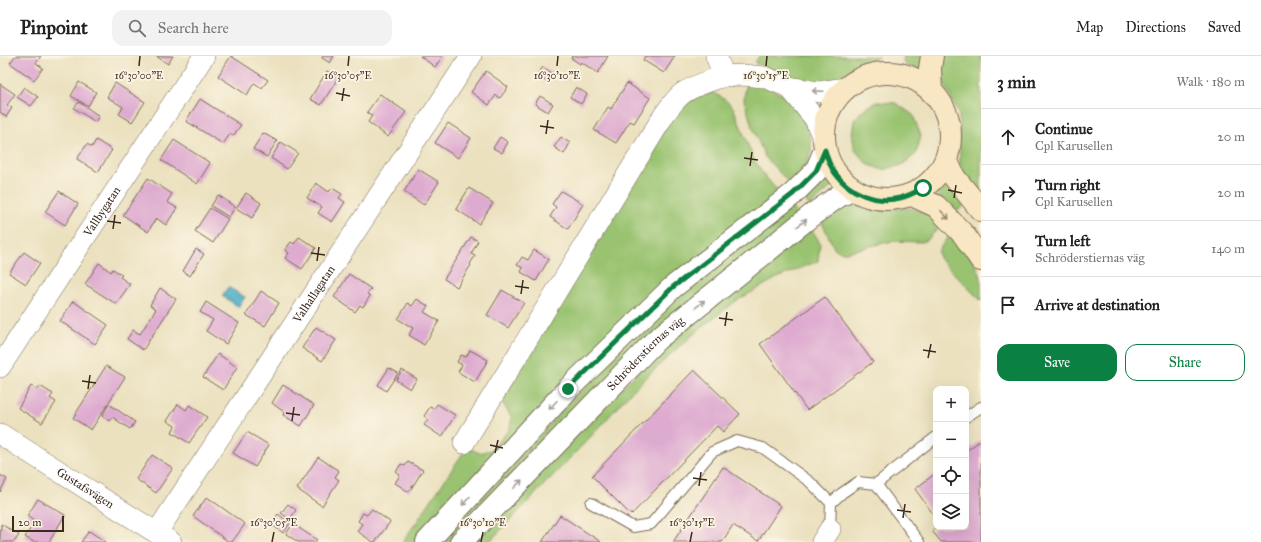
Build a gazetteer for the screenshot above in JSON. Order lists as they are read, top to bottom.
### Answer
{
  "streets": {
    "street": [
      "Vallbygatan",
      "Valhallagatan",
      "Schröderstiernas väg",
      "Gustafsvägen"
    ]
  },
  "crossings": [
    ["Valhallagatan", "Gustafsvägen"]
  ],
  "scale_bar": "20 m",
  "page": {
    "header": "Pinpoint",
    "search": "Search here",
    "nav": ["Map", "Directions", "Saved"],
    "heading": ["3 min", "Walk · 180 m"],
    "list": [
      ["Continue", "Cpl Karusellen", "20 m"],
      ["Turn right", "Cpl Karusellen", "20 m"],
      ["Turn left", "Schröderstiernas väg", "140 m"],
      "Arrive at destination"
    ],
    "buttons": ["Save", "Share"],
    "map_buttons": ["+", "−"],
    "scale": "20 m"
  },
  "coordinates": [
    "16°30'00\"E",
    "16°30'05\"E",
    "16°30'10\"E",
    "16°30'15\"E"
  ]
}
